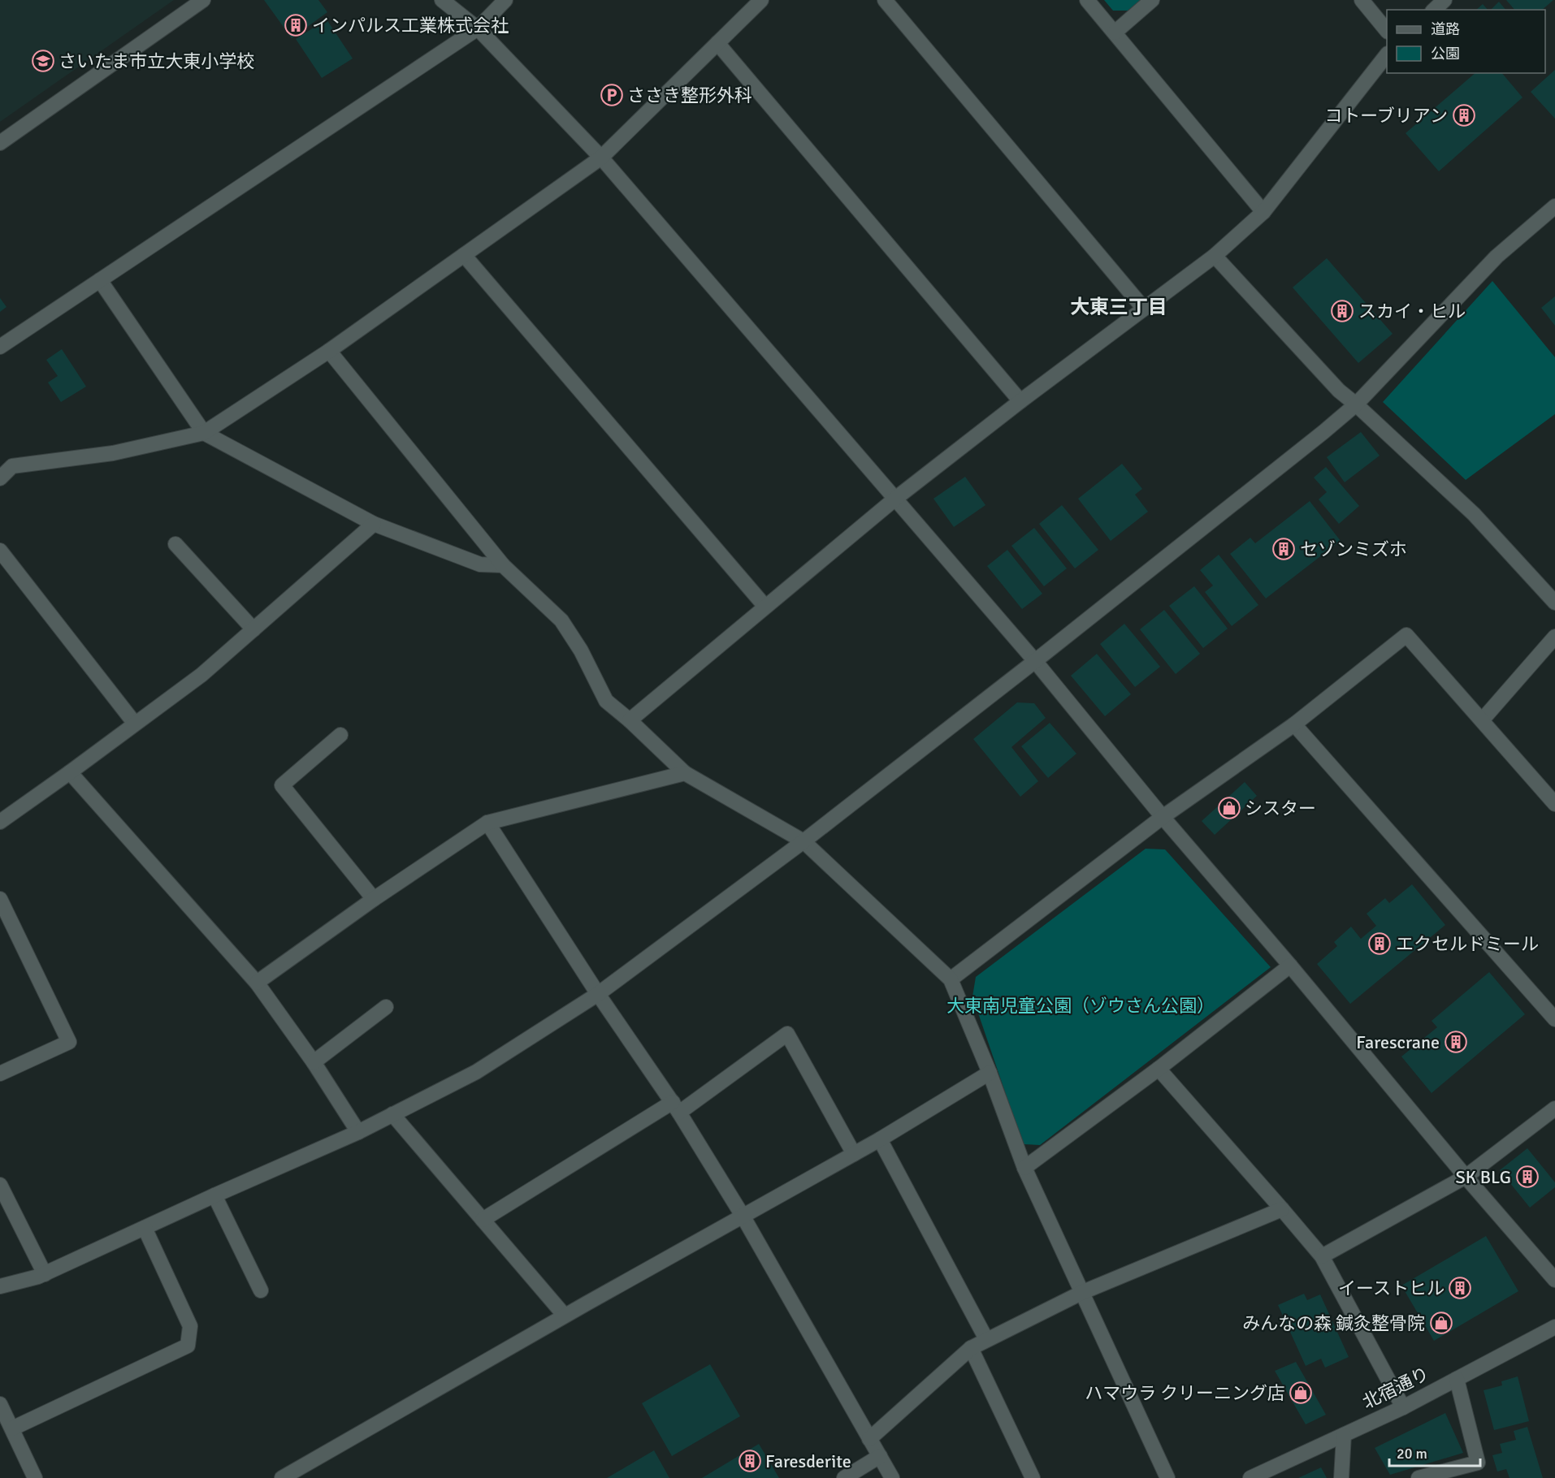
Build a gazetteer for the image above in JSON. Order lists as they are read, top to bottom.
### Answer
{
  "streets": {
    "street": ["北宿通り"]
  },
  "districts": ["大東三丁目"],
  "parks": ["大東南児童公園（ゾウさん公園）"],
  "places": {
    "building": [
      "インパルス工業株式会社",
      "コトーブリアン",
      "スカイ・ヒル",
      "セゾンミズホ",
      "エクセルドミール",
      "Farescrane",
      "SK BLG",
      "イーストヒル",
      "Faresderite"
    ],
    "school or university": ["さいたま市立大東小学校"],
    "parking": ["ささき整形外科"],
    "shop": ["シスター", "みんなの森 鍼灸整骨院", "ハマウラ クリーニング店"]
  },
  "legend": ["道路", "公園"],
  "scale_bar": "20 m"
}
